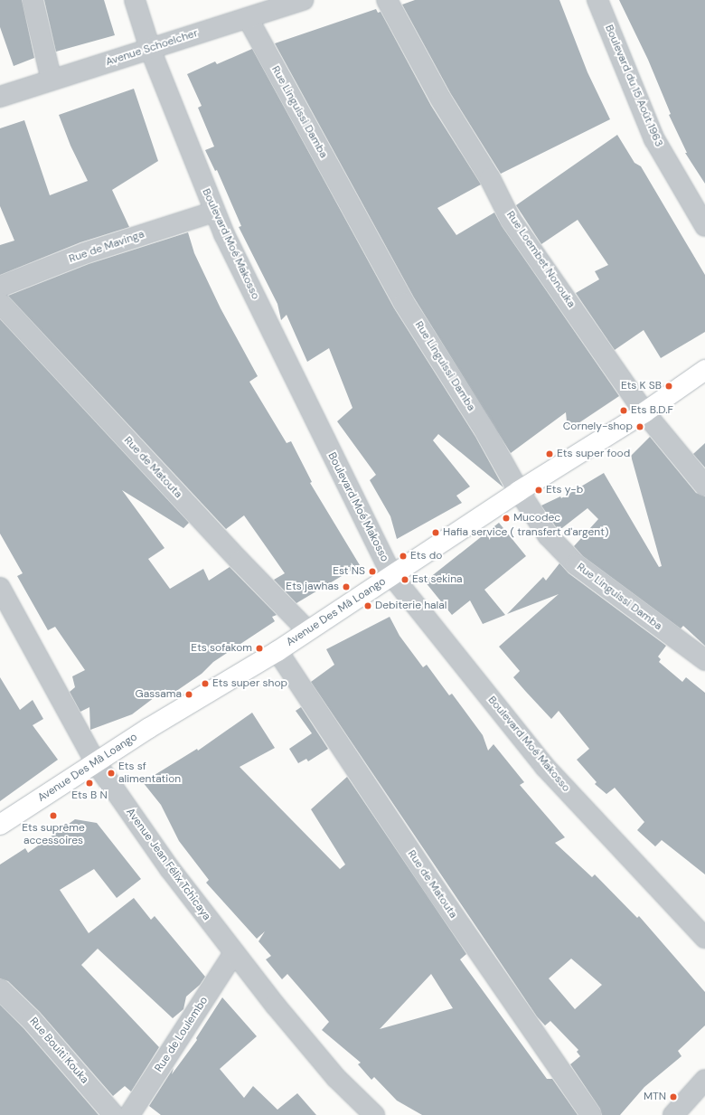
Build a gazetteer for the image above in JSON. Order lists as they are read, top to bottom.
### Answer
{
  "streets": {
    "main road": ["Avenue Des Mâ Loango"],
    "street": [
      "Avenue Schoelcher",
      "Boulevard du 15 Août 1963",
      "Rue Linguissi Damba",
      "Boulevard Moé Makosso",
      "Rue de Mavinga",
      "Rue Loembet Nonouka",
      "Rue de Matouta",
      "Avenue Jean Félix Tchicaya",
      "Rue de Loulembo",
      "Rue Bouiti Kouka"
    ]
  },
  "crossings": [
    ["Avenue Schoelcher", "Rue Linguissi Damba"],
    ["Avenue Schoelcher", "Boulevard Moé Makosso"],
    ["Rue Linguissi Damba", "Avenue Des Mâ Loango"],
    ["Boulevard Moé Makosso", "Rue de Mavinga"],
    ["Boulevard Moé Makosso", "Avenue Des Mâ Loango"],
    ["Rue Loembet Nonouka", "Avenue Des Mâ Loango"],
    ["Rue de Matouta", "Avenue Des Mâ Loango"],
    ["Avenue Des Mâ Loango", "Avenue Jean Félix Tchicaya"],
    ["Avenue Jean Félix Tchicaya", "Rue de Loulembo"]
  ],
  "places": [
    "Ets K SB",
    "Ets B.D.F",
    "Cornely-shop",
    "Ets super food",
    "Ets y-b",
    "Mucodec",
    "Hafia service ( transfert d'argent)",
    "Ets do",
    "Est NS",
    "Est sekina",
    "Ets jawhas",
    "Debiterie halal",
    "Ets sofakom",
    "Ets super shop",
    "Gassama",
    "Ets sf alimentation",
    "Ets B N",
    "Ets suprême accessoires",
    "MTN"
  ]
}
